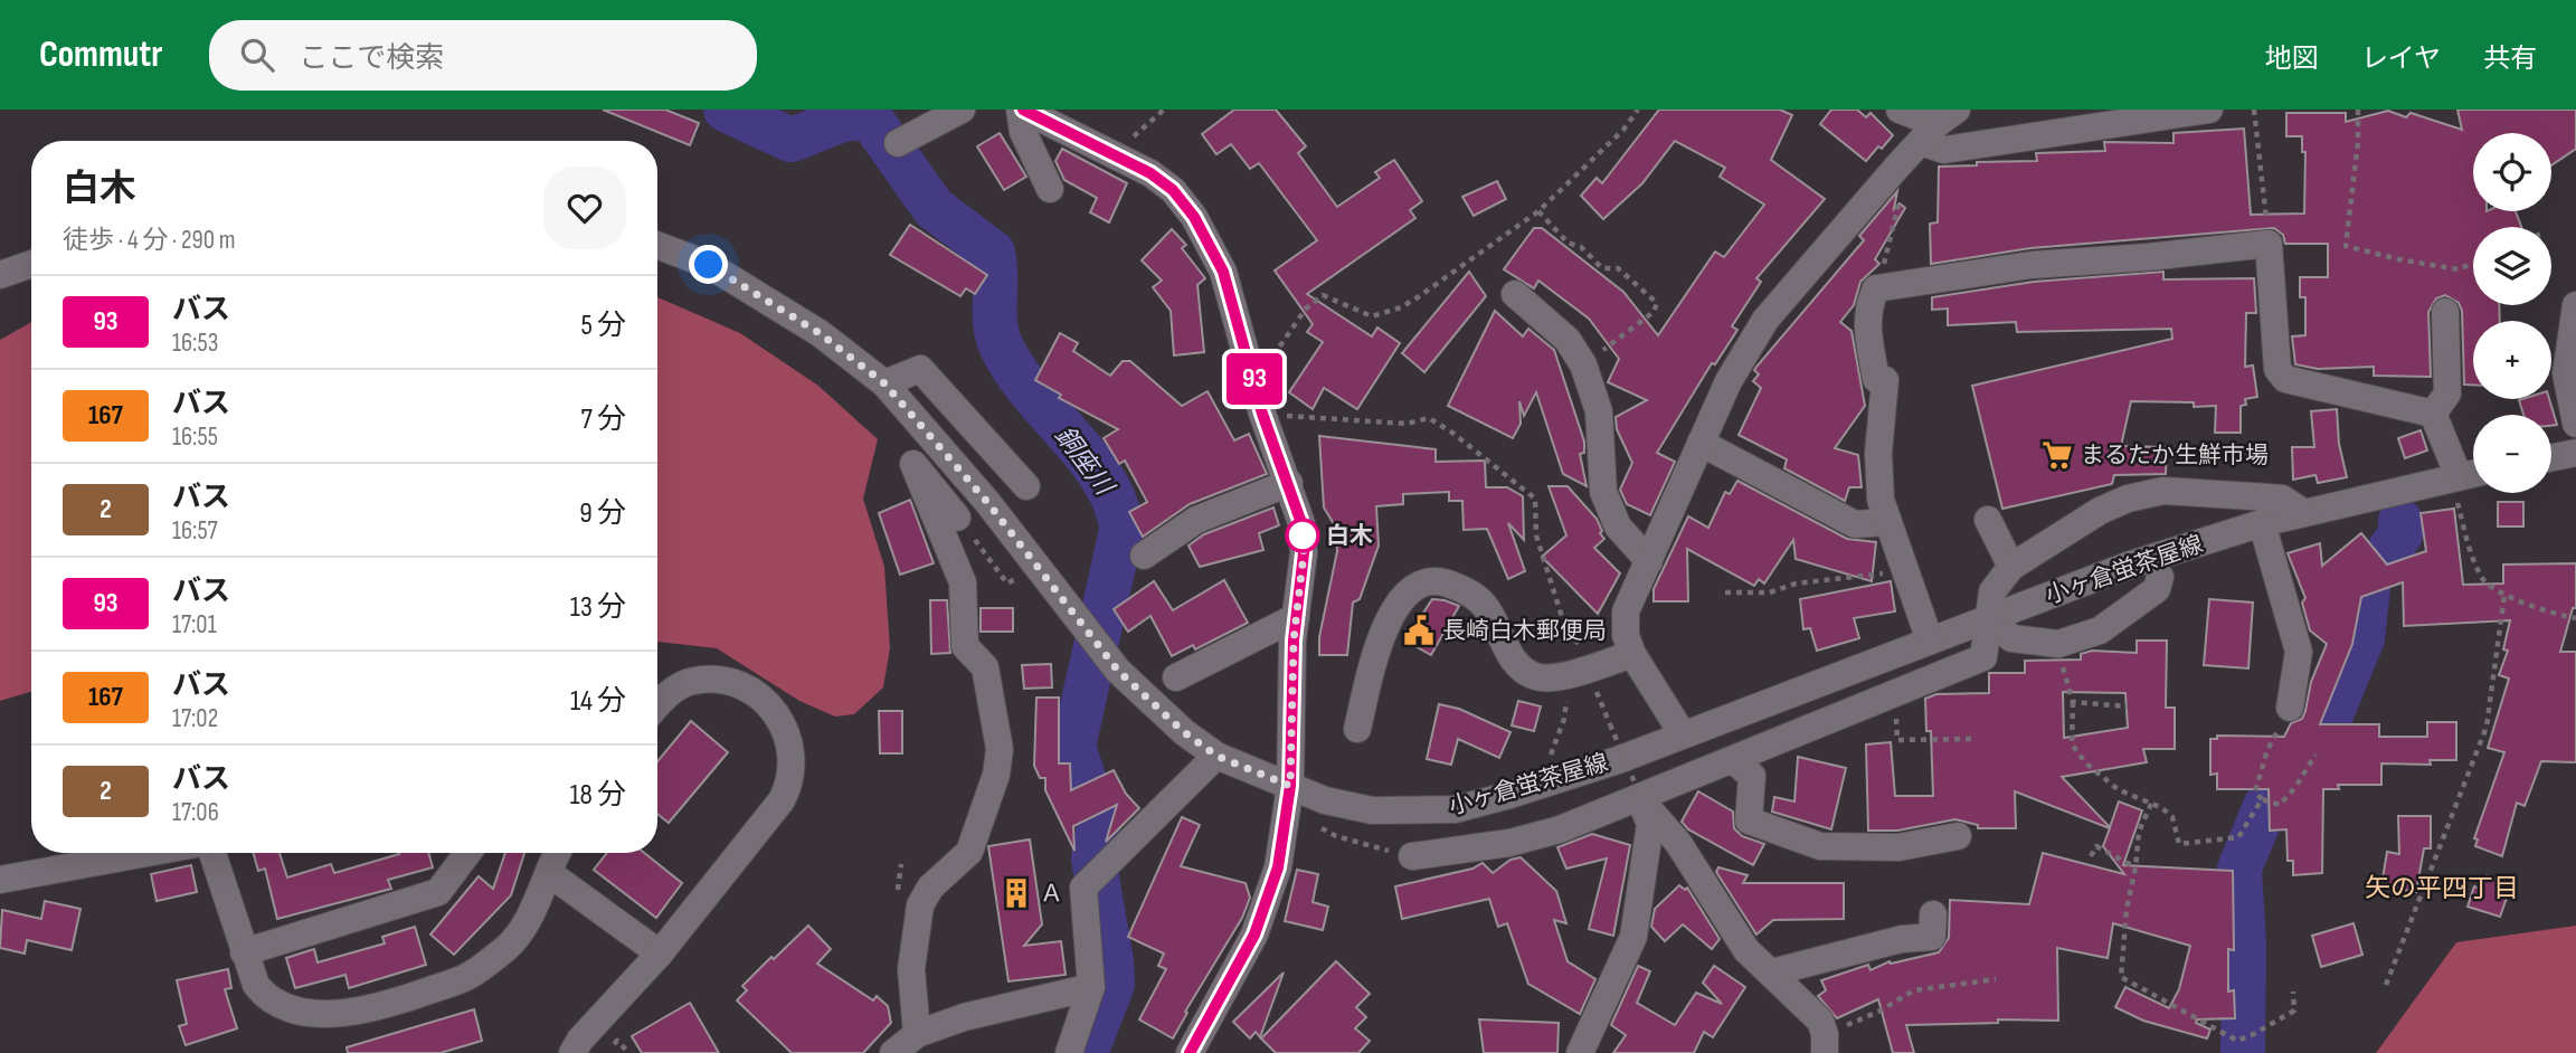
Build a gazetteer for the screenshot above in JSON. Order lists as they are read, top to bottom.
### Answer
{
  "streets": {
    "street": ["小ヶ倉蛍茶屋線"]
  },
  "districts": ["矢の平四丁目"],
  "water": ["銅座川"],
  "places": {
    "supermarket": ["まるたか生鮮市場"],
    "other": ["白木"],
    "public building": ["長崎白木郵便局"],
    "building": ["Ａ"]
  },
  "lines": ["bus line 93"],
  "page": {
    "header": "Commutr",
    "search": "ここで検索",
    "nav": ["地図", "レイヤ", "共有"],
    "on_map": "93",
    "map_buttons": ["+", "−"],
    "heading": ["白木", "徒歩 · 4 分 · 290 m"],
    "list": [
      {
        "mark": "93",
        "name": "バス",
        "note": "16:53",
        "value": "5 分"
      },
      {
        "mark": "167",
        "name": "バス",
        "note": "16:55",
        "value": "7 分"
      },
      {
        "mark": "2",
        "name": "バス",
        "note": "16:57",
        "value": "9 分"
      },
      {
        "mark": "93",
        "name": "バス",
        "note": "17:01",
        "value": "13 分"
      },
      {
        "mark": "167",
        "name": "バス",
        "note": "17:02",
        "value": "14 分"
      },
      {
        "mark": "2",
        "name": "バス",
        "note": "17:06",
        "value": "18 分"
      }
    ]
  }
}
